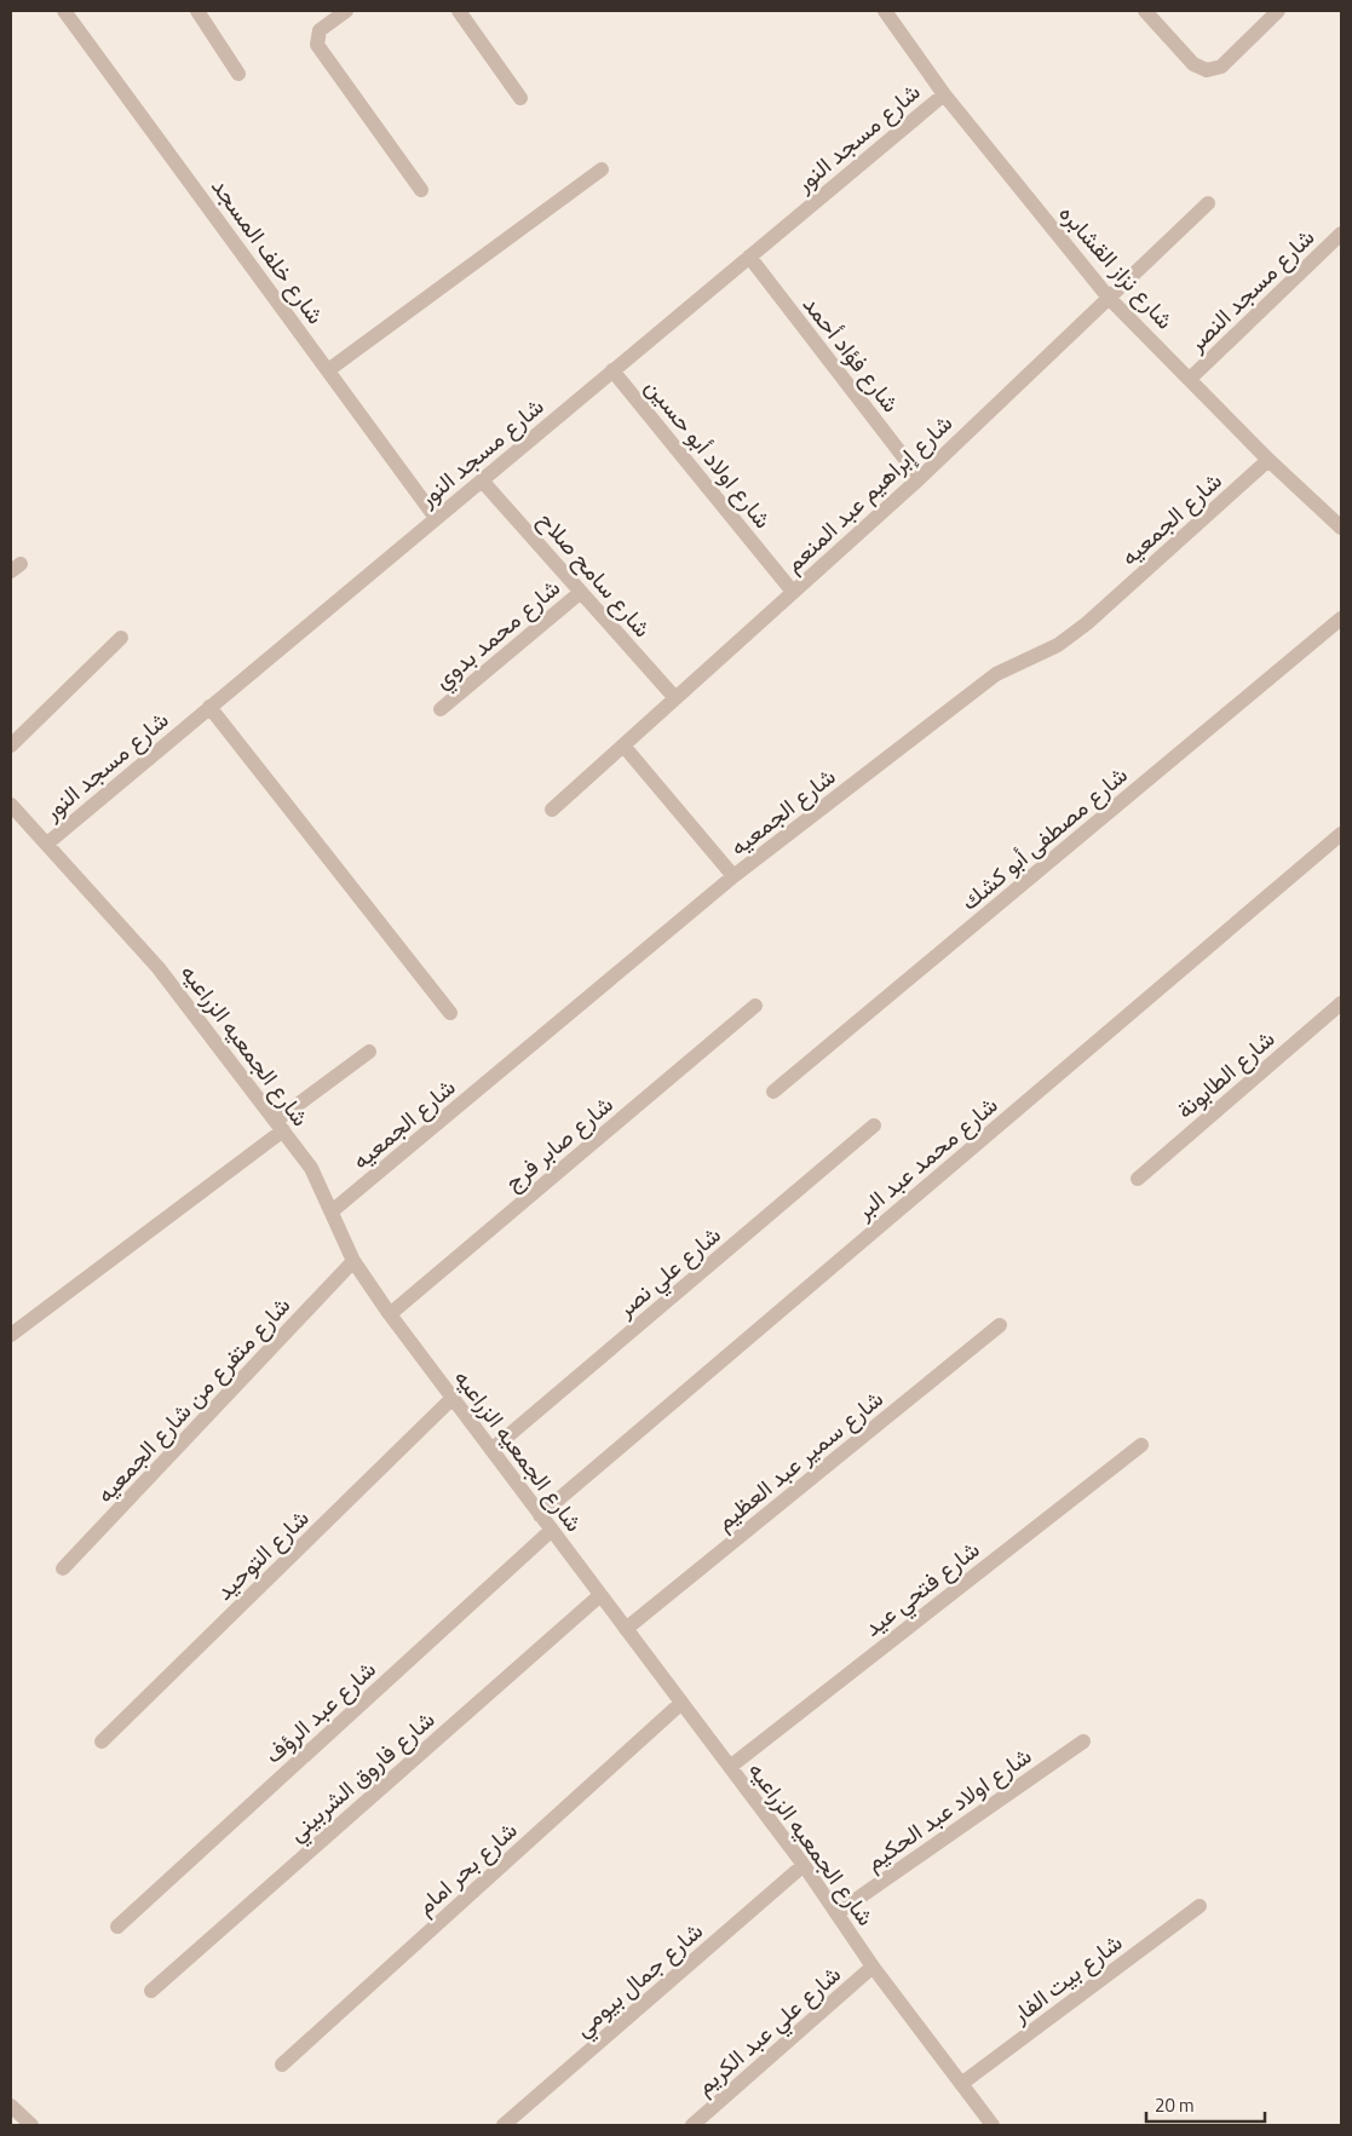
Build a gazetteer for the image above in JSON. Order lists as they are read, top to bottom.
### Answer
{
  "streets": {
    "street": [
      "شارع مسجد النور",
      "شارع خلف المسجد",
      "شارع نزاز القشابره",
      "شارع مسجد النصر",
      "شارع فؤاد أحمد",
      "شارع اولاد أبو حسين",
      "شارع إبراهيم عبد المنعم",
      "شارع الجمعيه",
      "شارع سامح صلاح",
      "شارع محمد بدوي",
      "شارع مصطفى أبو كشك",
      "شارع الجمعيه الزراعيه",
      "شارع الطابونة",
      "شارع صابر فرج",
      "شارع محمد عبد البر",
      "شارع علي نصر",
      "شارع متفرع من شارع الجمعيه",
      "شارع سمير عبد العظيم",
      "شارع التوحيد",
      "شارع فتحي عيد",
      "شارع عبد الرؤف",
      "شارع فاروق الشربيني",
      "شارع اولاد عبد الحكيم",
      "شارع بحر امام",
      "شارع بيت الفار",
      "شارع جمال بيومي",
      "شارع علي عبد الكريم"
    ]
  },
  "crossings": [
    ["شارع مسجد النور", "شارع خلف المسجد"],
    ["شارع مسجد النور", "شارع نزاز القشابره"],
    ["شارع مسجد النور", "شارع فؤاد أحمد"],
    ["شارع مسجد النور", "شارع اولاد أبو حسين"],
    ["شارع مسجد النور", "شارع سامح صلاح"],
    ["شارع مسجد النور", "شارع الجمعيه الزراعيه"],
    ["شارع نزاز القشابره", "شارع مسجد النصر"],
    ["شارع نزاز القشابره", "شارع إبراهيم عبد المنعم"],
    ["شارع نزاز القشابره", "شارع الجمعيه"],
    ["شارع فؤاد أحمد", "شارع إبراهيم عبد المنعم"],
    ["شارع اولاد أبو حسين", "شارع إبراهيم عبد المنعم"],
    ["شارع إبراهيم عبد المنعم", "شارع سامح صلاح"],
    ["شارع الجمعيه", "شارع الجمعيه الزراعيه"],
    ["شارع سامح صلاح", "شارع محمد بدوي"],
    ["شارع الجمعيه الزراعيه", "شارع صابر فرج"],
    ["شارع الجمعيه الزراعيه", "شارع محمد عبد البر"],
    ["شارع الجمعيه الزراعيه", "شارع علي نصر"],
    ["شارع الجمعيه الزراعيه", "شارع متفرع من شارع الجمعيه"],
    ["شارع الجمعيه الزراعيه", "شارع سمير عبد العظيم"],
    ["شارع الجمعيه الزراعيه", "شارع التوحيد"],
    ["شارع الجمعيه الزراعيه", "شارع فتحي عيد"],
    ["شارع الجمعيه الزراعيه", "شارع عبد الرؤف"],
    ["شارع الجمعيه الزراعيه", "شارع فاروق الشربيني"],
    ["شارع الجمعيه الزراعيه", "شارع اولاد عبد الحكيم"],
    ["شارع الجمعيه الزراعيه", "شارع بحر امام"],
    ["شارع الجمعيه الزراعيه", "شارع بيت الفار"],
    ["شارع الجمعيه الزراعيه", "شارع جمال بيومي"],
    ["شارع الجمعيه الزراعيه", "شارع علي عبد الكريم"]
  ],
  "scale_bar": "20 m"
}
